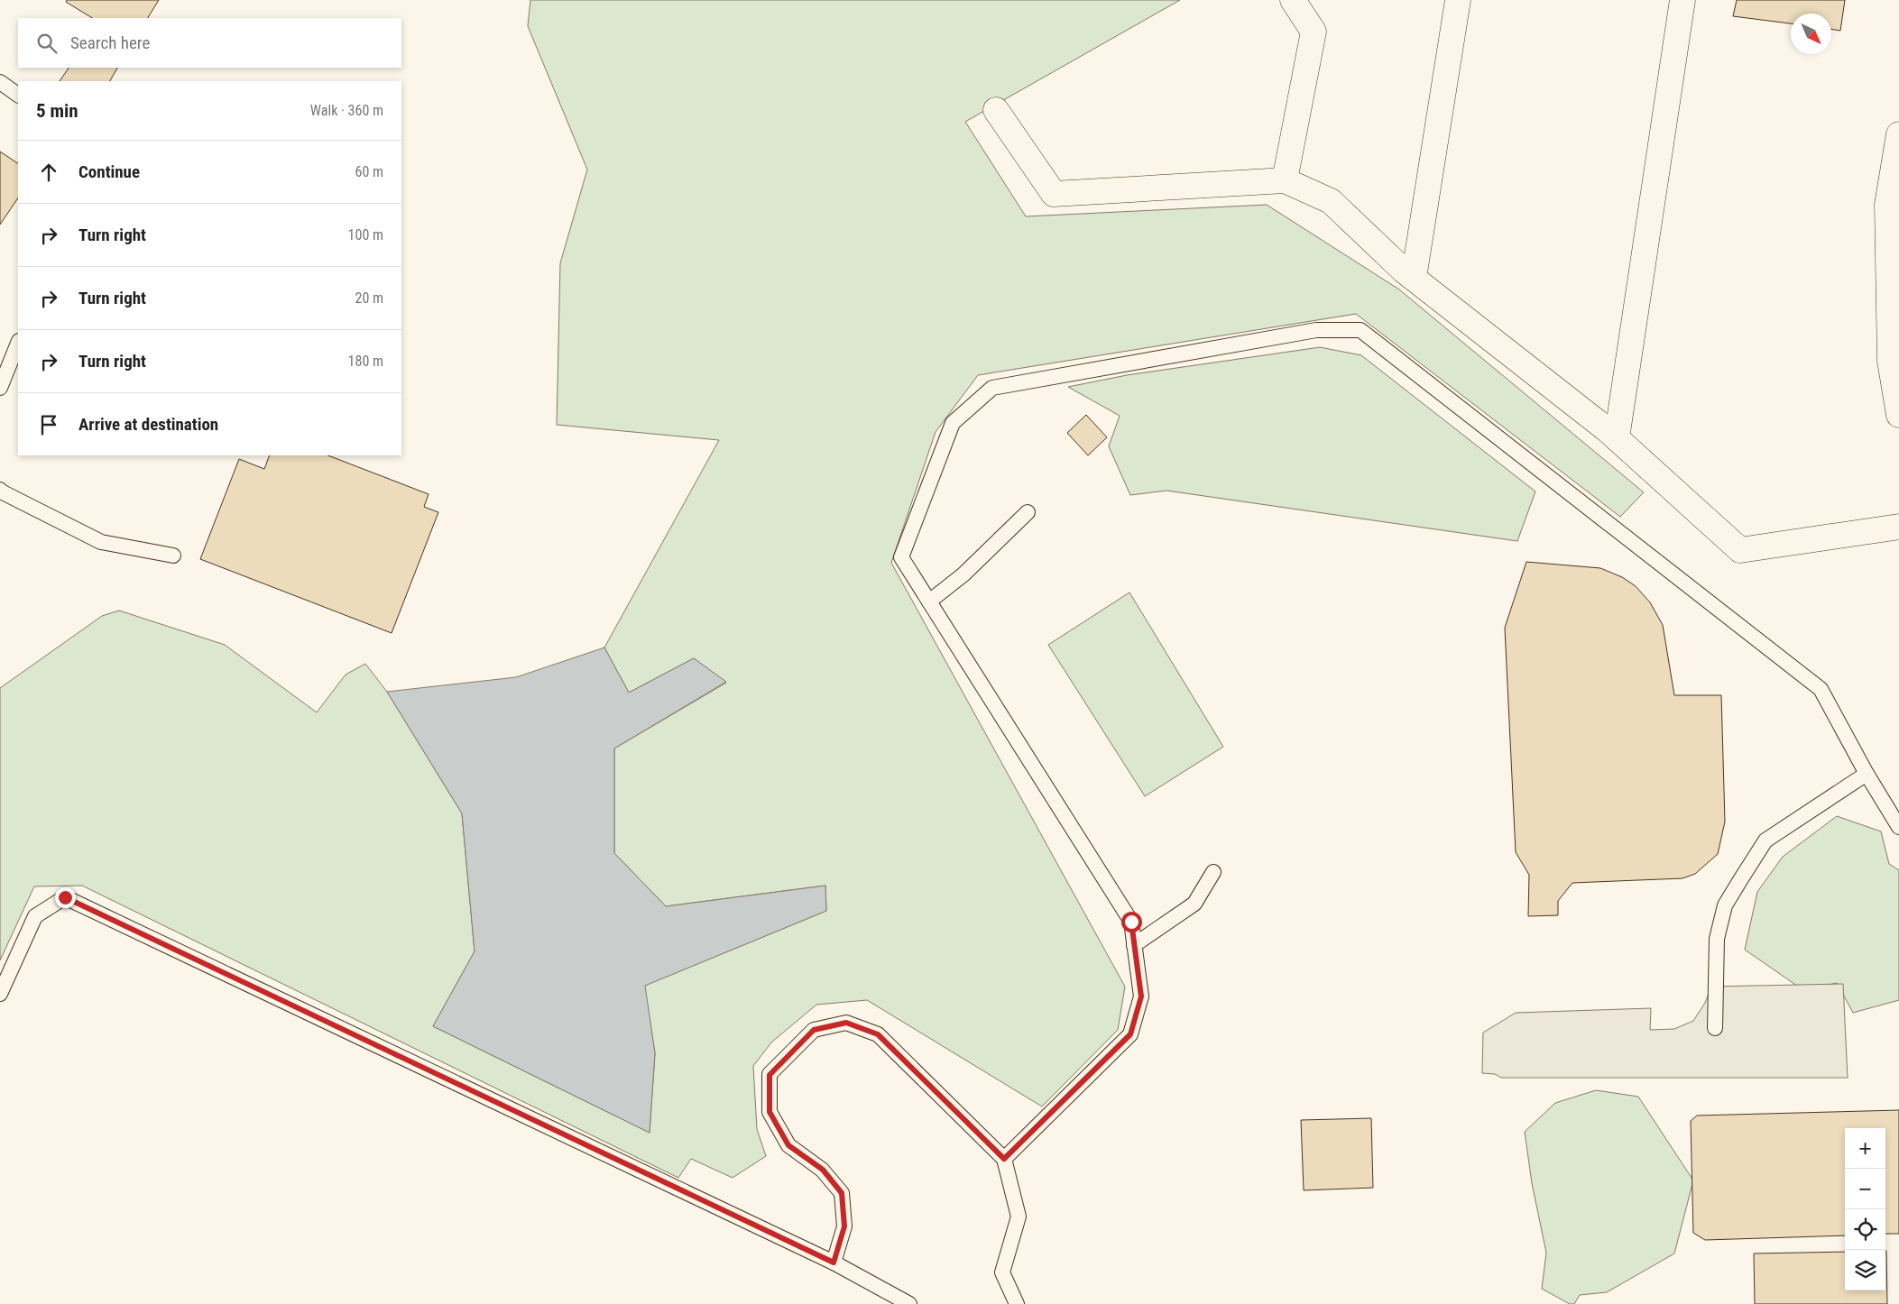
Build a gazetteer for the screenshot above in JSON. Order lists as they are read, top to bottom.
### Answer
{
  "north": "bottom right",
  "page": {
    "search": "Search here",
    "heading": ["5 min", "Walk · 360 m"],
    "list": [
      ["Continue", "60 m"],
      ["Turn right", "100 m"],
      ["Turn right", "20 m"],
      ["Turn right", "180 m"],
      "Arrive at destination"
    ],
    "map_buttons": ["+", "−"]
  }
}
